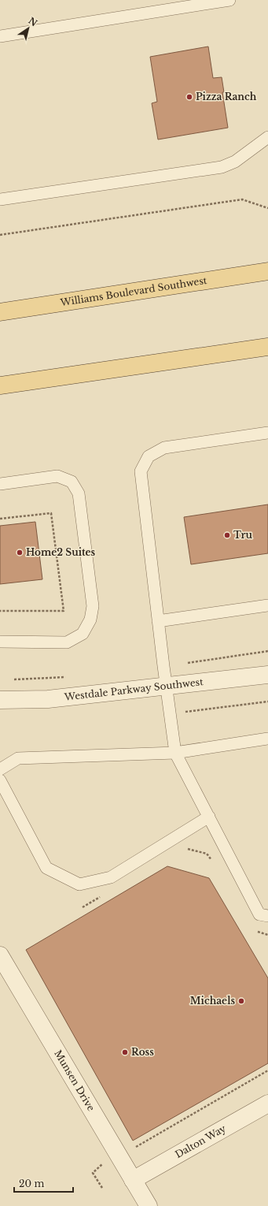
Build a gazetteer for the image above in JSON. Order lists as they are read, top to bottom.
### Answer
{
  "streets": {
    "main road": ["Williams Boulevard Southwest"],
    "street": ["Westdale Parkway Southwest", "Munsen Drive", "Dalton Way"]
  },
  "crossings": [
    ["Munsen Drive", "Dalton Way"]
  ],
  "places": [
    "Pizza Ranch",
    "Tru",
    "Home2 Suites",
    "Michaels",
    "Ross"
  ],
  "scale_bar": "20 m",
  "north": "top right"
}
